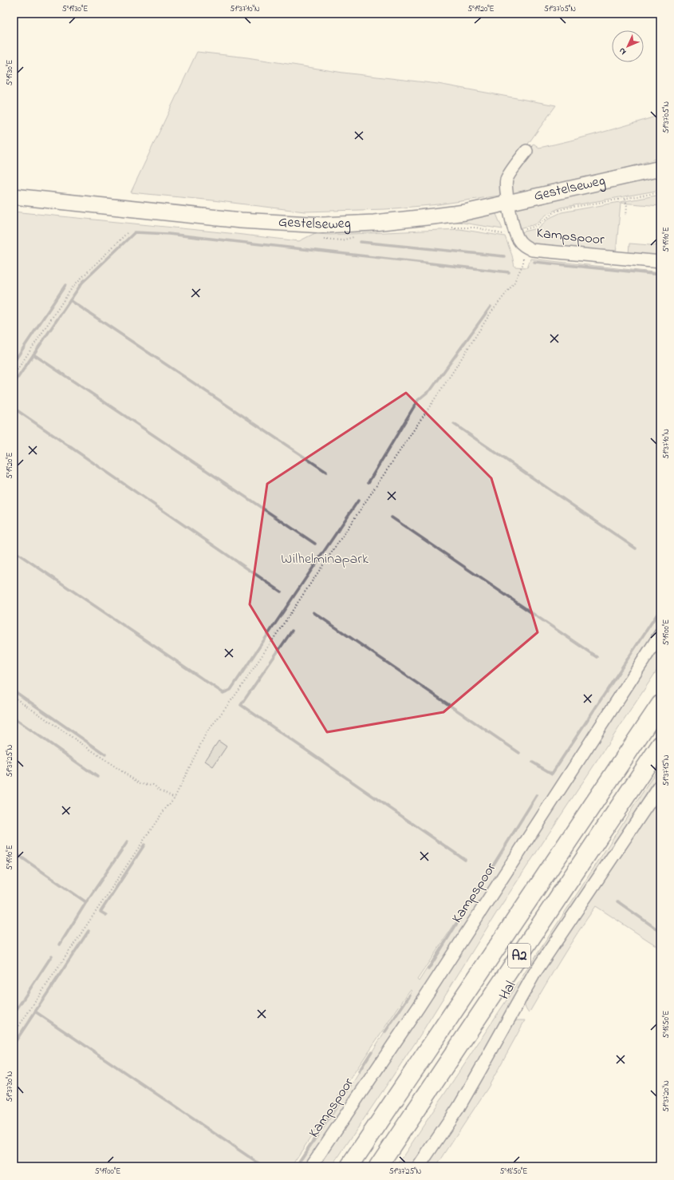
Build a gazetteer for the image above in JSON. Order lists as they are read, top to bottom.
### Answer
{
  "streets": {
    "highway": ["A2"],
    "main road": ["Gestelseweg"],
    "street": ["Kampspoor", "Hal"]
  },
  "crossings": [
    ["Gestelseweg", "Kampspoor"]
  ],
  "parks": ["Wilhelminapark"],
  "north": "bottom left",
  "coordinates": [
    "5°19'30\"E",
    "51°37'10\"N",
    "5°19'20\"E",
    "51°37'05\"N",
    "5°19'10\"E",
    "5°19'00\"E",
    "51°37'25\"N",
    "51°37'15\"N",
    "5°18'50\"E",
    "51°37'30\"N",
    "51°37'20\"N"
  ]
}
